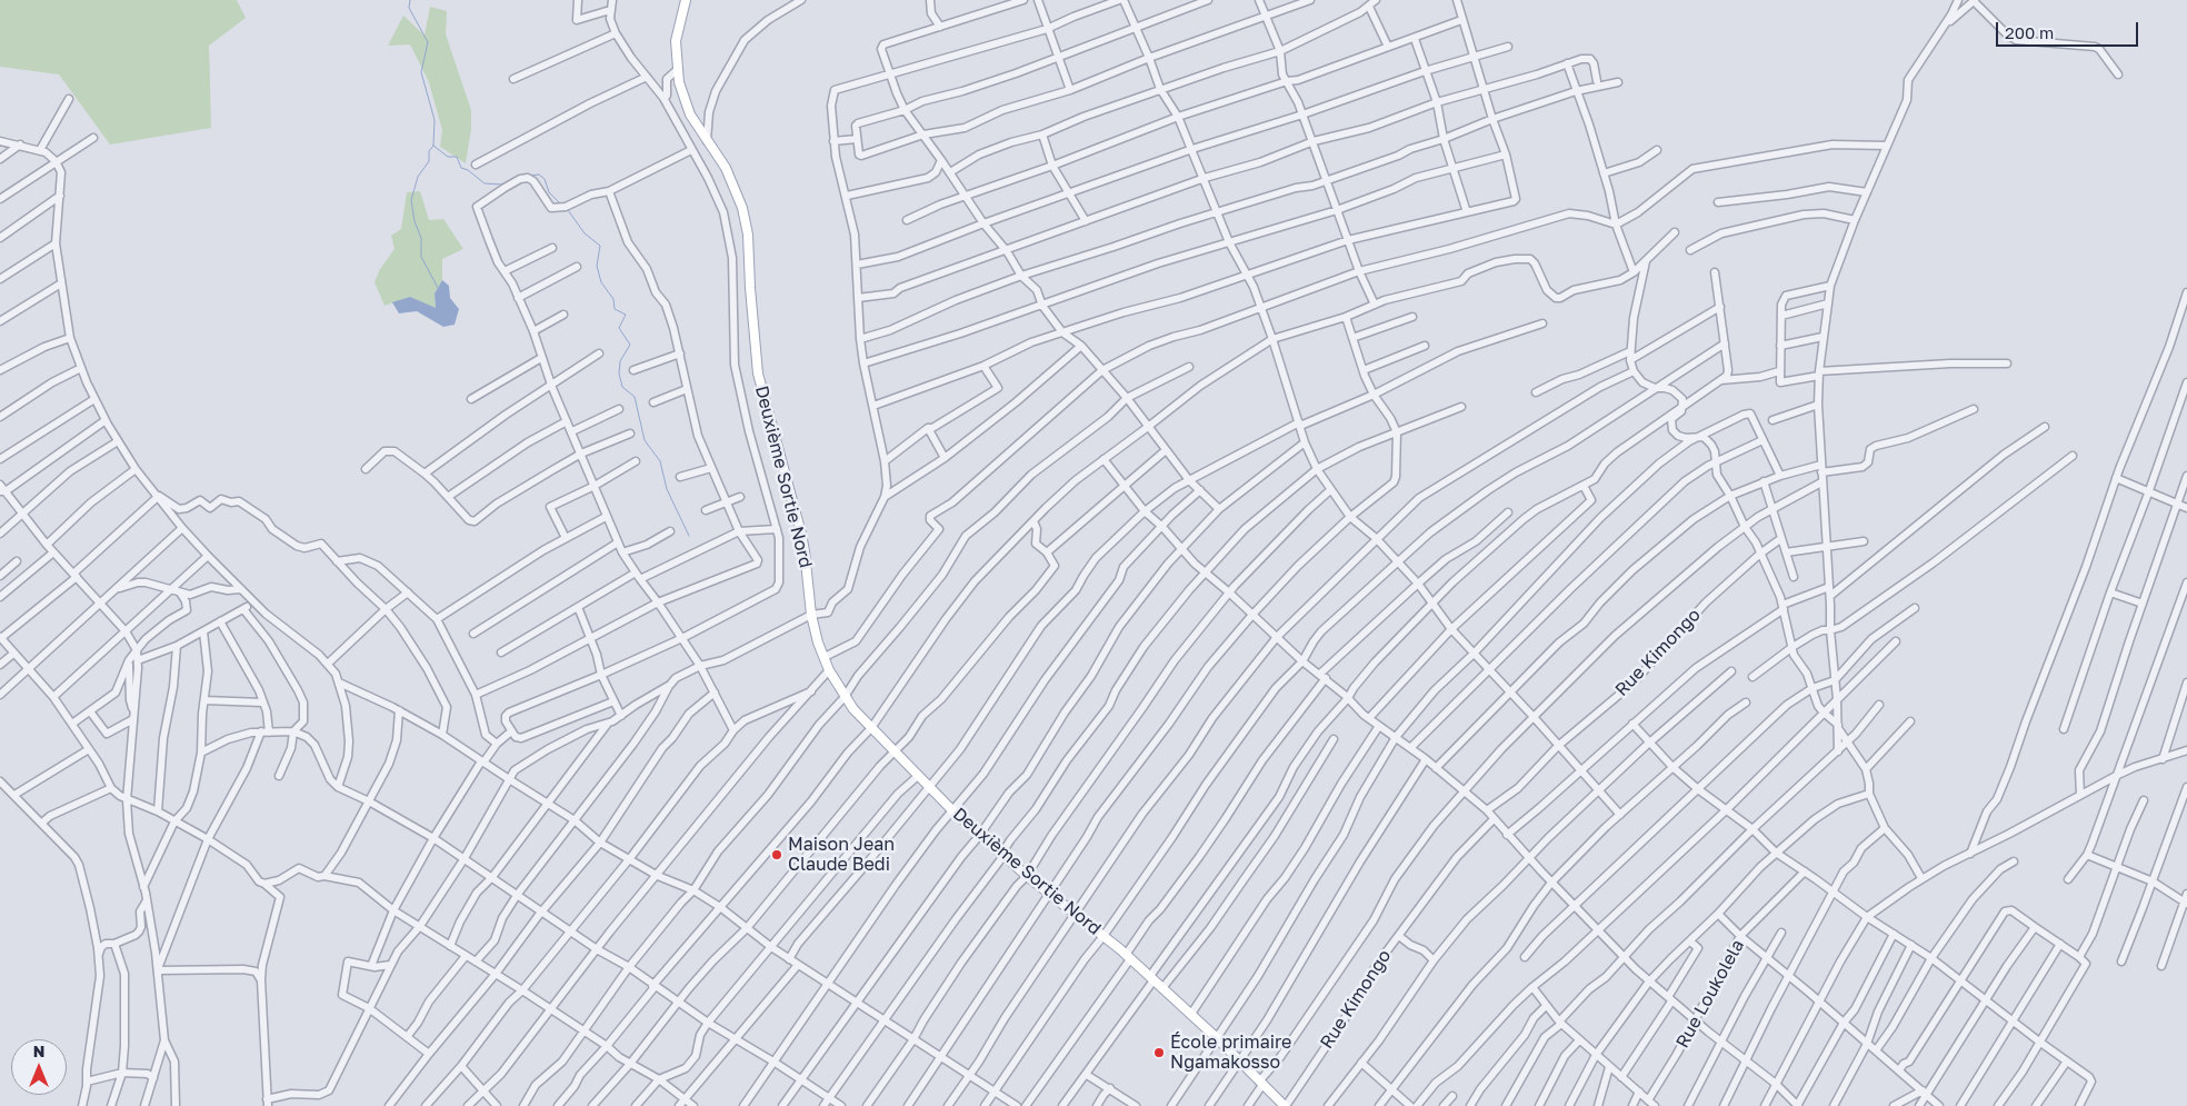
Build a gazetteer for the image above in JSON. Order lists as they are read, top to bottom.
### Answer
{
  "streets": {
    "main road": ["Deuxième Sortie Nord"],
    "street": ["Rue Kimongo", "Rue Loukolela"]
  },
  "crossings": [
    ["Deuxième Sortie Nord", "Rue Kimongo"]
  ],
  "places": ["Maison Jean Claude Bedi", "École primaire Ngamakosso"],
  "scale_bar": "200 m",
  "north": "top"
}
